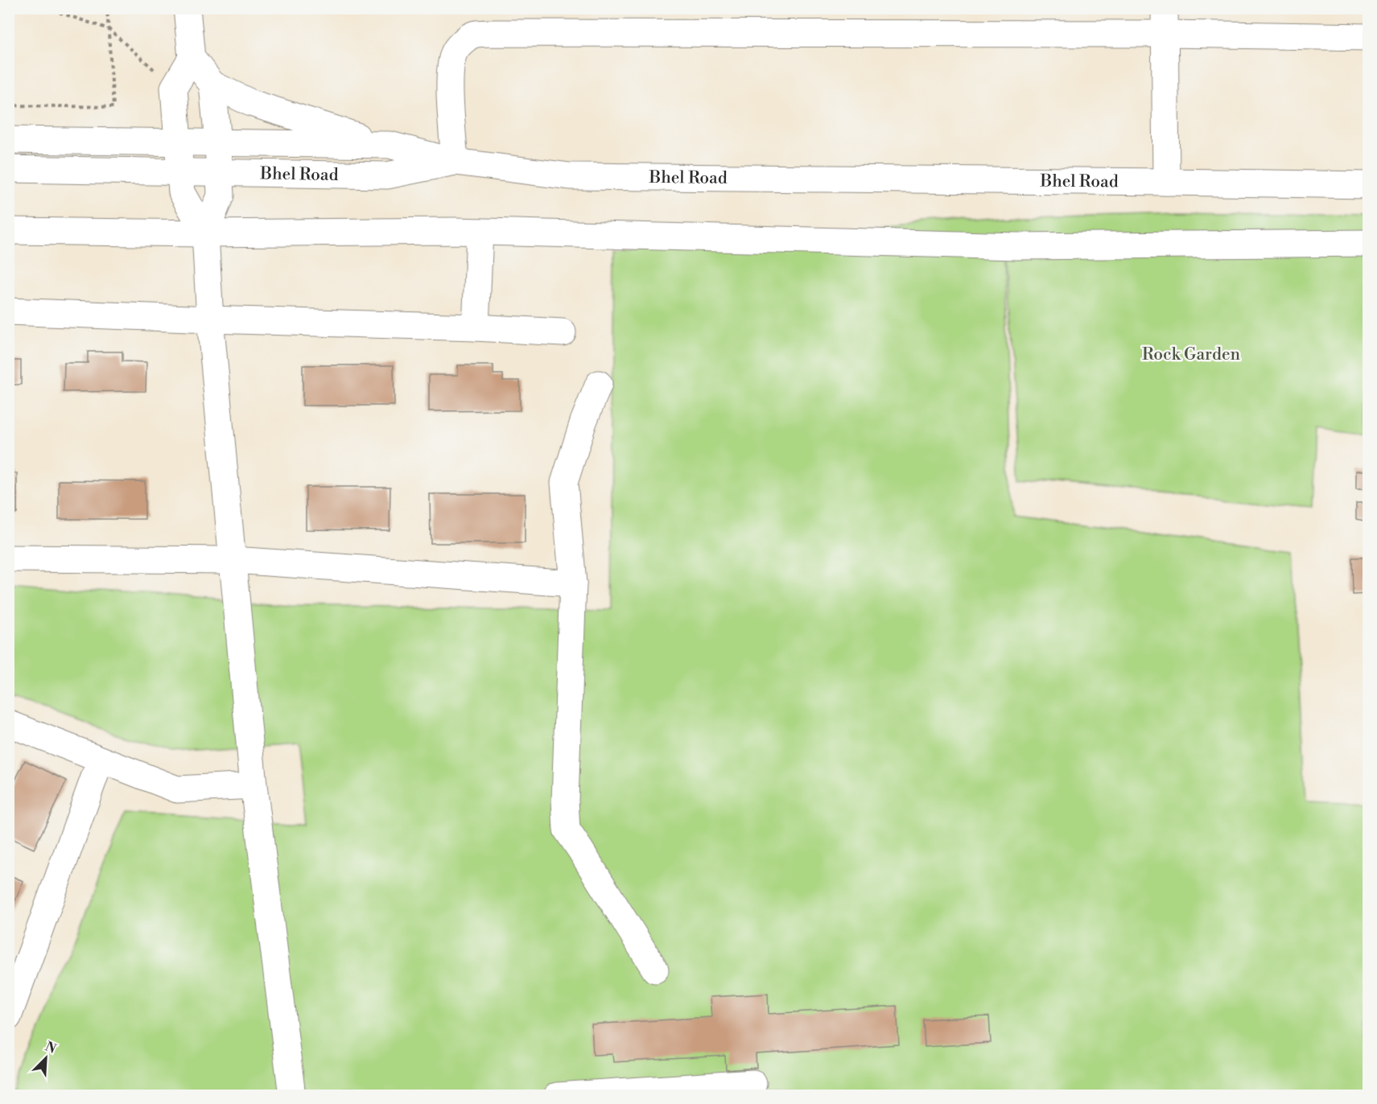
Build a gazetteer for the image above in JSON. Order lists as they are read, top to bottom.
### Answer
{
  "streets": {
    "street": ["Bhel Road"]
  },
  "parks": ["Rock Garden"],
  "north": "top right"
}
